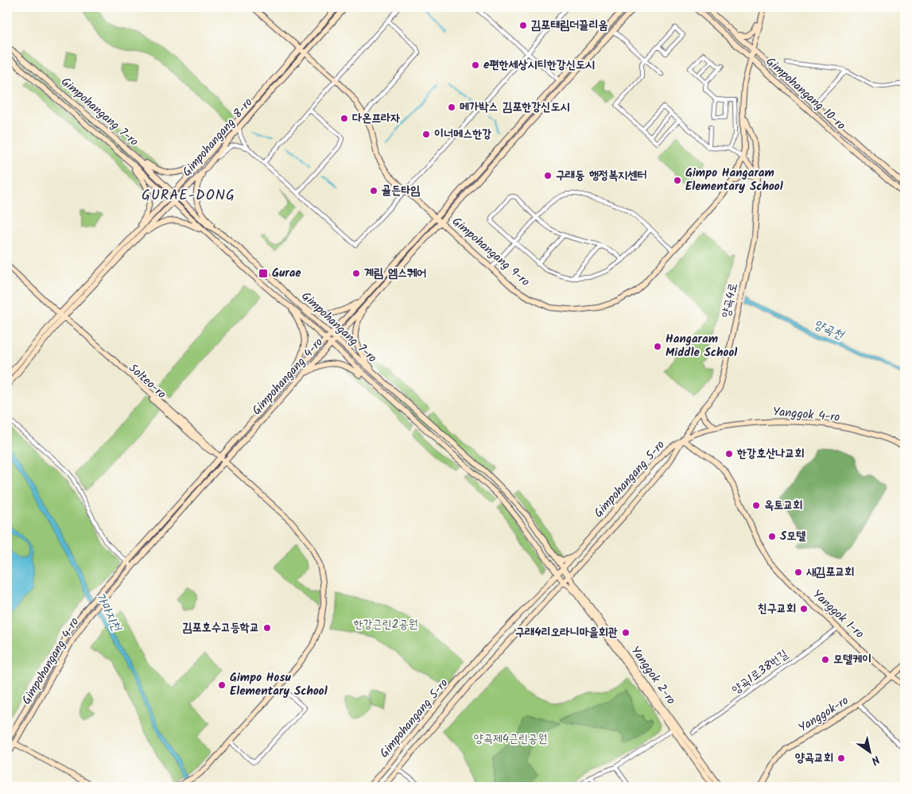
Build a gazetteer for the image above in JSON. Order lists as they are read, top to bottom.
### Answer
{
  "streets": {
    "street": [
      "Gimpohangang 10-ro",
      "Gimpohangang 7-ro",
      "Gimpohangang 8-ro",
      "Gimpohangang 9-ro",
      "양곡4로",
      "Gimpohangang 4-ro",
      "Solteo-ro",
      "Yanggok 4-ro",
      "Gimpohangang 5-ro",
      "Yanggok 1-ro",
      "양곡1로38번길",
      "Yanggok 2-ro",
      "Yanggok-ro"
    ]
  },
  "crossings": [
    ["Gimpohangang 10-ro", "Gimpohangang 9-ro"],
    ["Gimpohangang 7-ro", "Gimpohangang 8-ro"],
    ["Gimpohangang 7-ro", "Gimpohangang 4-ro"],
    ["Gimpohangang 7-ro", "Gimpohangang 5-ro"],
    ["Gimpohangang 7-ro", "Yanggok 2-ro"],
    ["Gimpohangang 8-ro", "Gimpohangang 9-ro"],
    ["Gimpohangang 8-ro", "Solteo-ro"],
    ["Gimpohangang 9-ro", "양곡4로"],
    ["Gimpohangang 9-ro", "Gimpohangang 4-ro"],
    ["양곡4로", "Yanggok 4-ro"],
    ["양곡4로", "Gimpohangang 5-ro"],
    ["양곡4로", "Yanggok 1-ro"],
    ["Gimpohangang 4-ro", "Solteo-ro"],
    ["Yanggok 4-ro", "Gimpohangang 5-ro"],
    ["Yanggok 4-ro", "Yanggok 1-ro"],
    ["Gimpohangang 5-ro", "Yanggok 1-ro"],
    ["Gimpohangang 5-ro", "Yanggok 2-ro"],
    ["Yanggok 1-ro", "양곡1로38번길"],
    ["Yanggok 1-ro", "Yanggok-ro"]
  ],
  "districts": ["GURAE-DONG"],
  "water": ["양곡천", "가마지천"],
  "parks": ["한강근린2공원", "양곡제4근린공원"],
  "places": {
    "other": [
      "김포태림더끌리움",
      "e편한세상시티한강신도시",
      "메가박스 김포한강신도시",
      "다온프라자",
      "이너메스한강",
      "구래동 행정복지센터",
      "Gimpo Hangaram Elementary School",
      "골든타임",
      "계림 엠스퀘어",
      "Hangaram Middle School",
      "한강호산나교회",
      "옥토교회",
      "S모텔",
      "새김포교회",
      "친구교회",
      "김포호수고등학교",
      "구래4리오라니마을회관",
      "모텔케이",
      "Gimpo Hosu Elementary School",
      "양곡교회"
    ],
    "transit": ["Gurae"]
  },
  "north": "bottom right"
}
